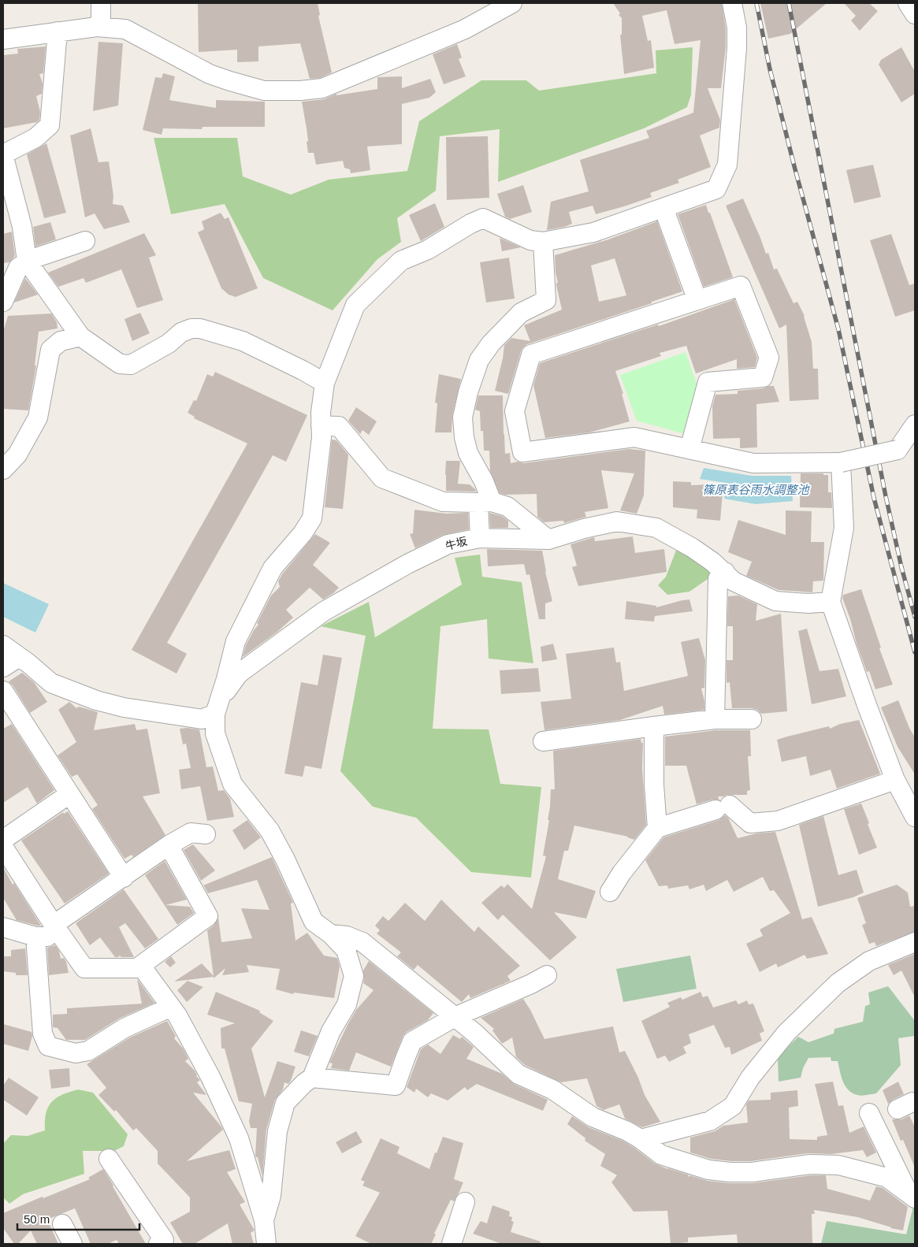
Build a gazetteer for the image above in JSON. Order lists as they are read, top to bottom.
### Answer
{
  "streets": {
    "street": ["牛坂"]
  },
  "water": ["篠原表谷雨水調整池"],
  "scale_bar": "50 m"
}
